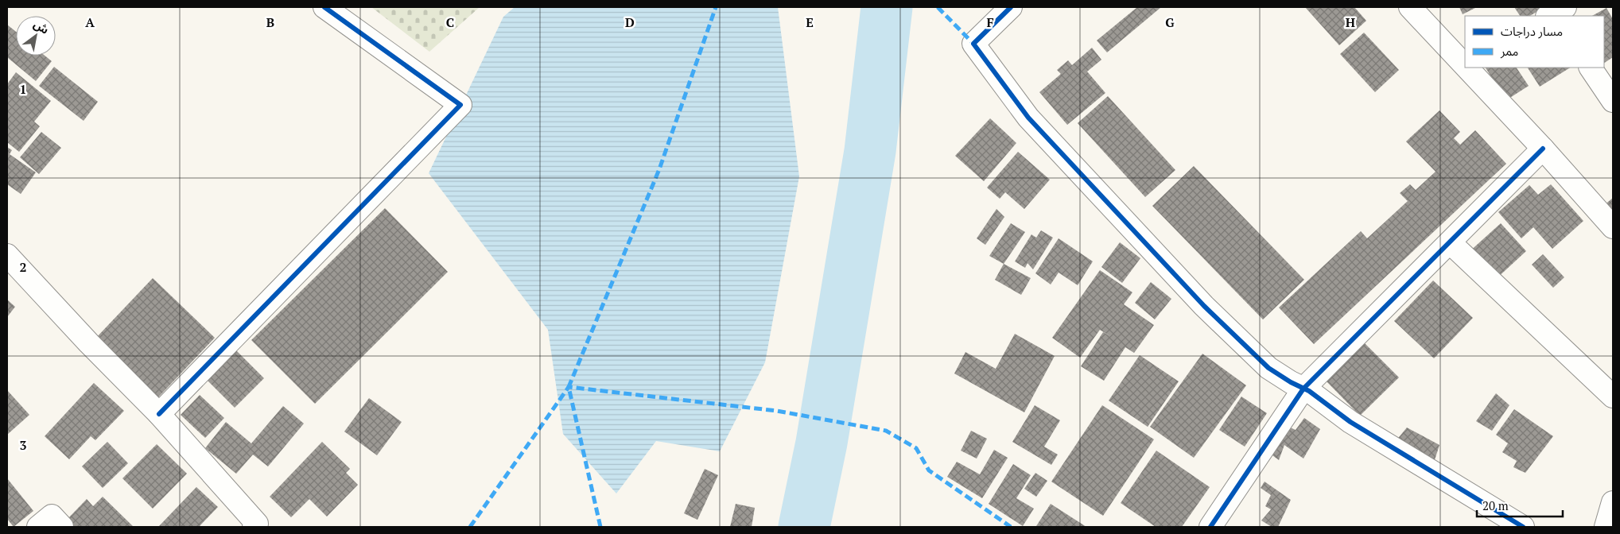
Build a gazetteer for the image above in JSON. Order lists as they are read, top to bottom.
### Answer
{
  "legend": ["مسار دراجات", "ممر"],
  "scale_bar": "20 m",
  "north": "top right",
  "grid": {
    "columns": [
      "A",
      "B",
      "C",
      "D",
      "E",
      "F",
      "G",
      "H"
    ],
    "rows": ["1", "2", "3"]
  }
}
